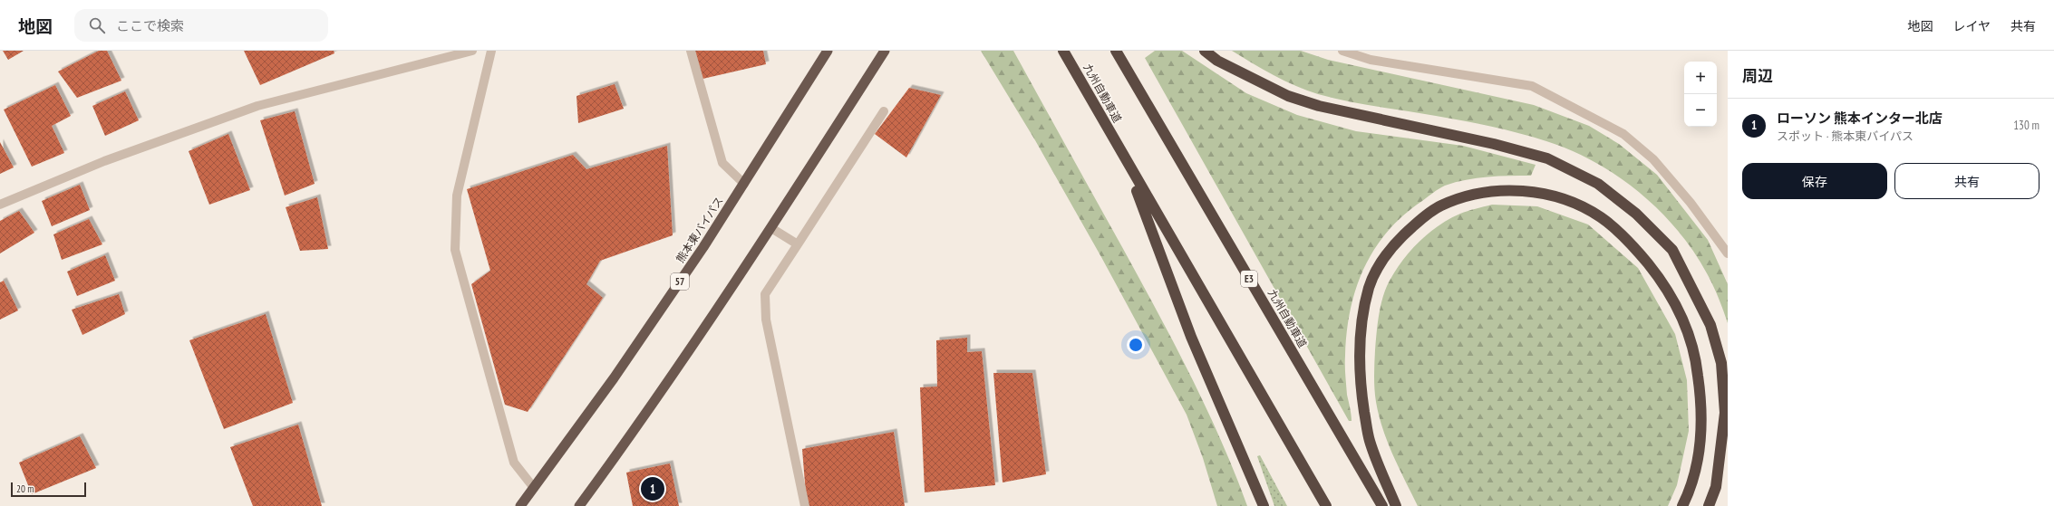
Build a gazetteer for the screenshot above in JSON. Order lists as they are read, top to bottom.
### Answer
{
  "streets": {
    "highway": [
      "九州自動車道",
      "熊本東バイパス",
      "E3",
      "57"
    ]
  },
  "scale_bar": "20 m",
  "page": {
    "header": "地図",
    "search": "ここで検索",
    "nav": ["地図", "レイヤ", "共有"],
    "heading": "周辺",
    "map_buttons": ["+", "−"],
    "list": [
      {
        "mark": "1",
        "name": "ローソン 熊本インター北店",
        "note": "スポット · 熊本東バイパス",
        "value": "130 m"
      }
    ],
    "buttons": ["保存", "共有"],
    "pins": "1",
    "scale": "20 m"
  }
}
